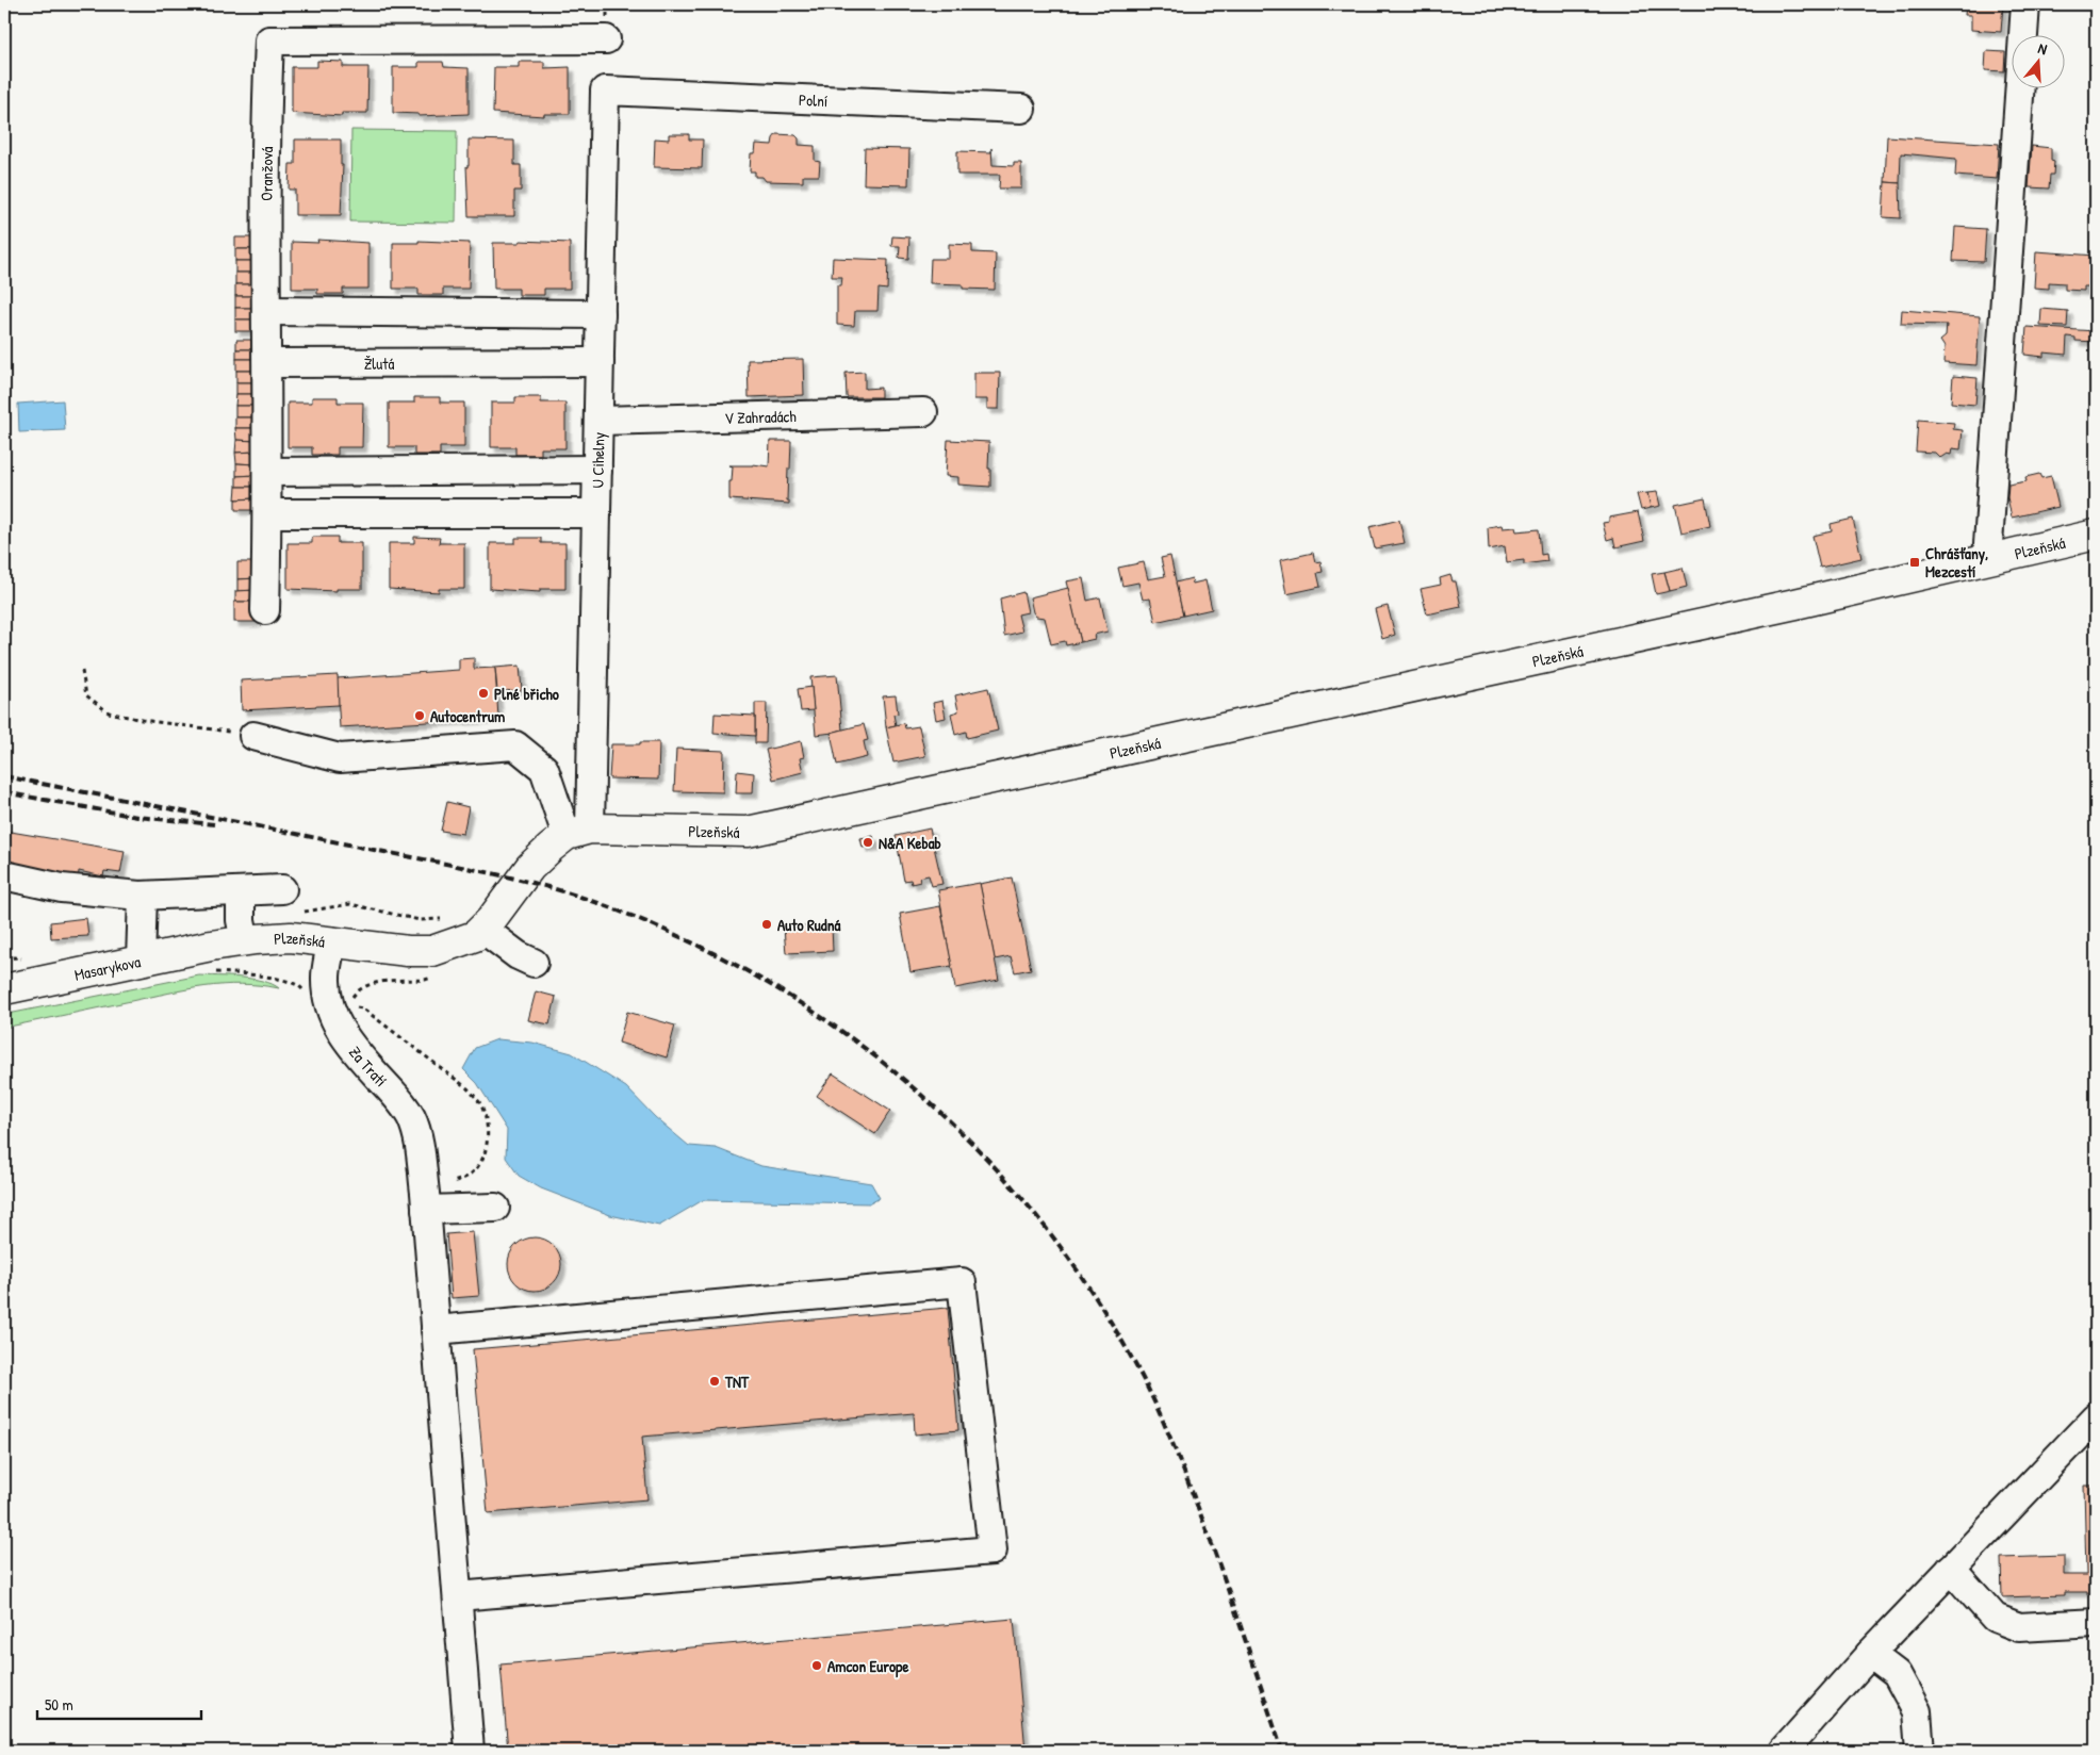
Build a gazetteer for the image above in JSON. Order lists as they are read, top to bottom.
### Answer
{
  "streets": {
    "main road": ["Plzeňská", "Masarykova"],
    "street": [
      "Polní",
      "Oranžová",
      "Žlutá",
      "V Zahradách",
      "U Cihelny",
      "Za Tratí"
    ]
  },
  "crossings": [
    ["Polní", "U Cihelny"],
    ["Žlutá", "U Cihelny"],
    ["V Zahradách", "U Cihelny"],
    ["U Cihelny", "Plzeňská"],
    ["Plzeňská", "Masarykova"],
    ["Plzeňská", "Za Tratí"]
  ],
  "places": {
    "transit": ["Chrášťany, Mezcestí"],
    "other": [
      "Plné břicho",
      "Autocentrum",
      "N&A Kebab",
      "Auto Rudná",
      "TNT",
      "Amcon Europe"
    ]
  },
  "scale_bar": "50 m",
  "north": "top"
}
